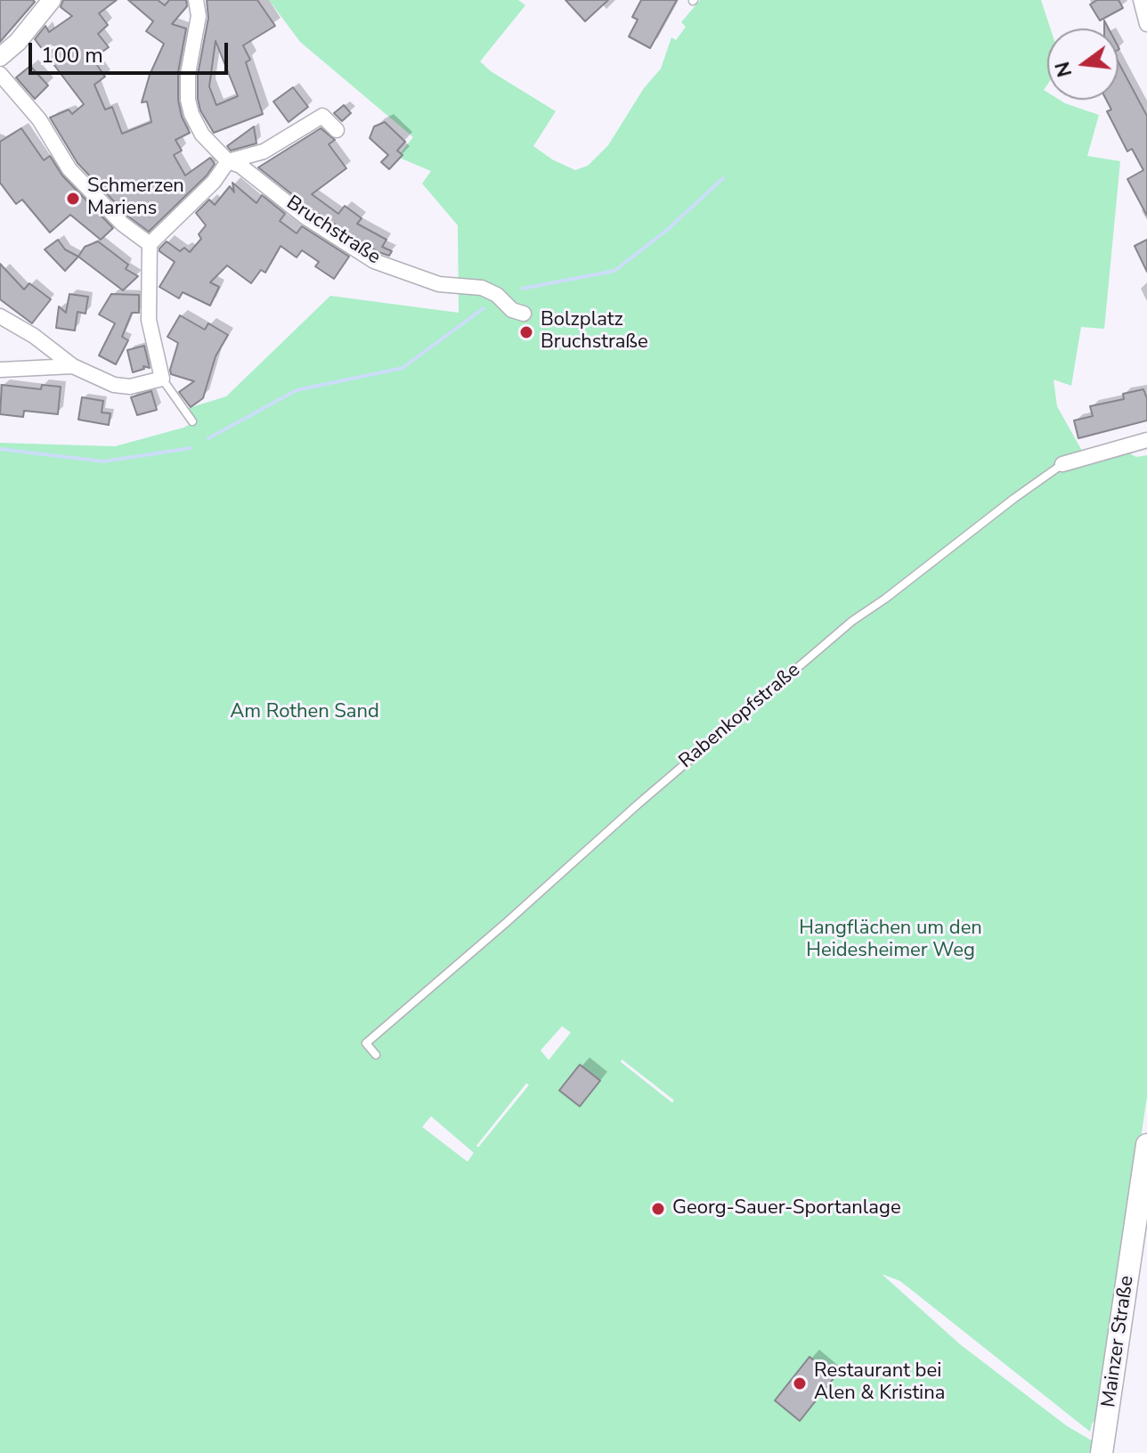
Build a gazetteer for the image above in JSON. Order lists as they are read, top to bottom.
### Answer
{
  "streets": {
    "main road": ["Mainzer Straße"],
    "street": ["Bruchstraße", "Rabenkopfstraße"]
  },
  "parks": ["Am Rothen Sand", "Hangflächen um den Heidesheimer Weg"],
  "places": [
    "Schmerzen Mariens",
    "Bolzplatz Bruchstraße",
    "Georg-Sauer-Sportanlage",
    "Restaurant bei Alen & Kristina"
  ],
  "scale_bar": "100 m",
  "north": "left"
}
